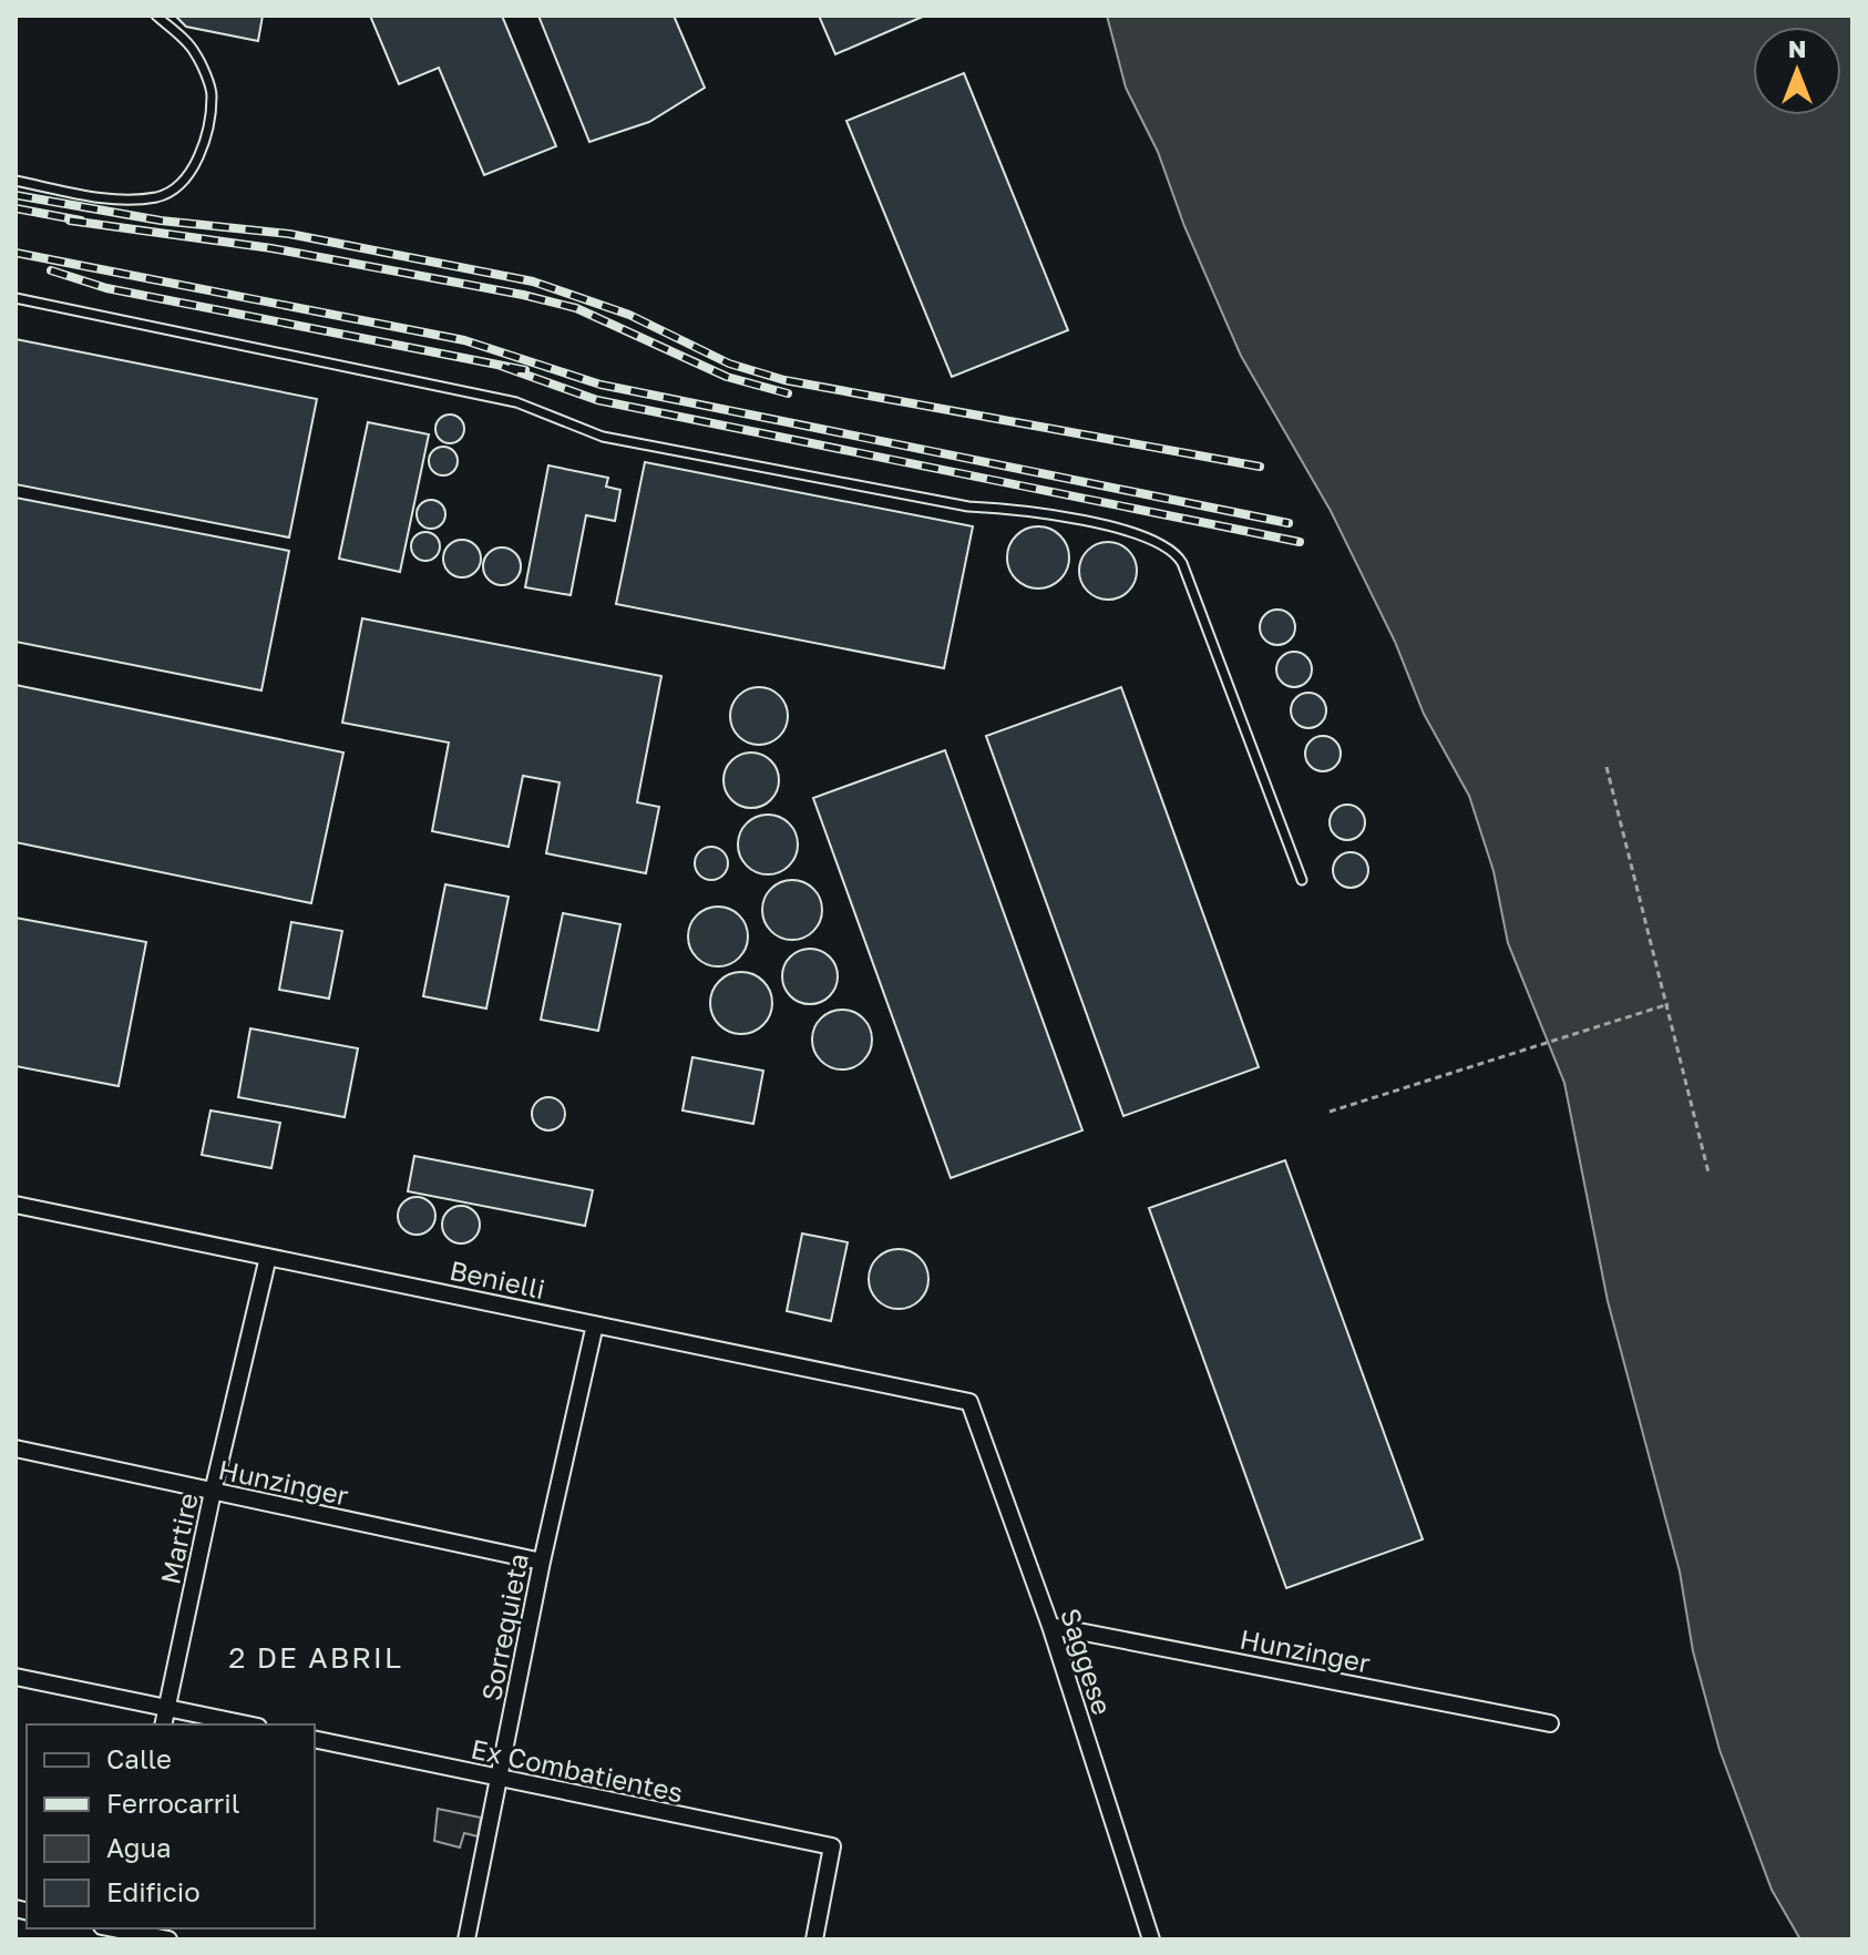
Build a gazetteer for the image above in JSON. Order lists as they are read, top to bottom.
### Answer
{
  "streets": {
    "street": [
      "Benielli",
      "Hunzinger",
      "Martire",
      "Sorrequieta",
      "Saggese",
      "Ex Combatientes"
    ]
  },
  "crossings": [
    ["Benielli", "Martire"],
    ["Benielli", "Sorrequieta"],
    ["Benielli", "Saggese"],
    ["Hunzinger", "Martire"],
    ["Hunzinger", "Sorrequieta"],
    ["Hunzinger", "Saggese"],
    ["Sorrequieta", "Ex Combatientes"]
  ],
  "districts": ["2 DE ABRIL"],
  "legend": [
    "Calle",
    "Ferrocarril",
    "Agua",
    "Edificio"
  ],
  "north": "top"
}
